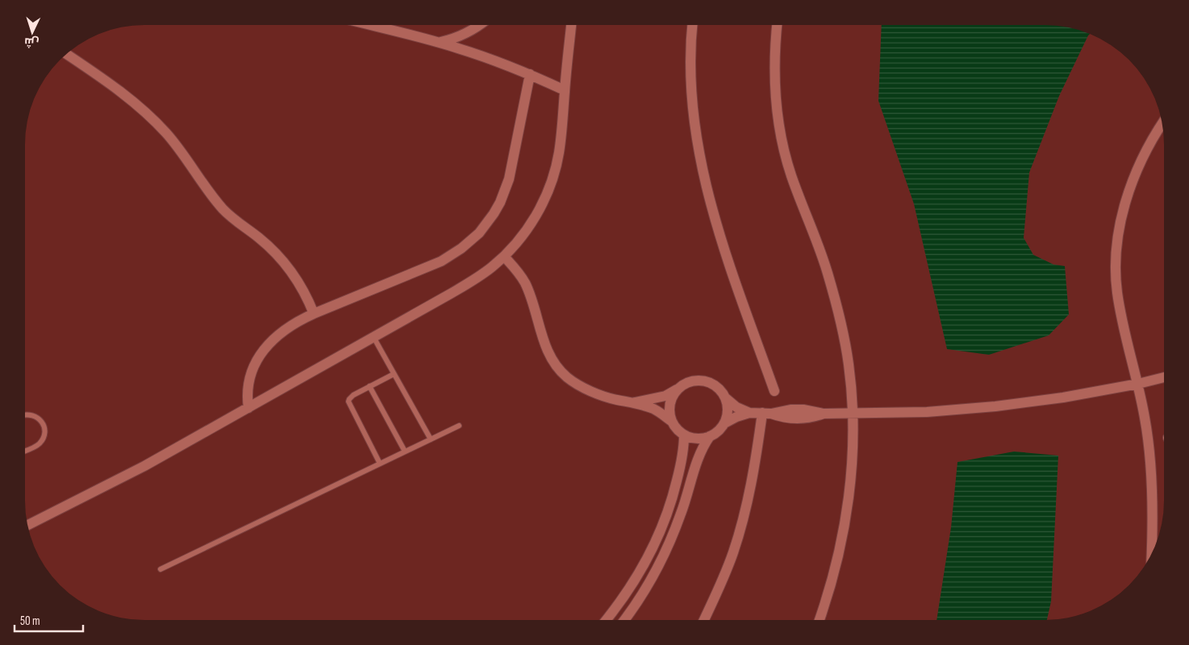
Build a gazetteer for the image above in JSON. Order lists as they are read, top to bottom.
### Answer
{
  "scale_bar": "50 m",
  "north": "bottom"
}
